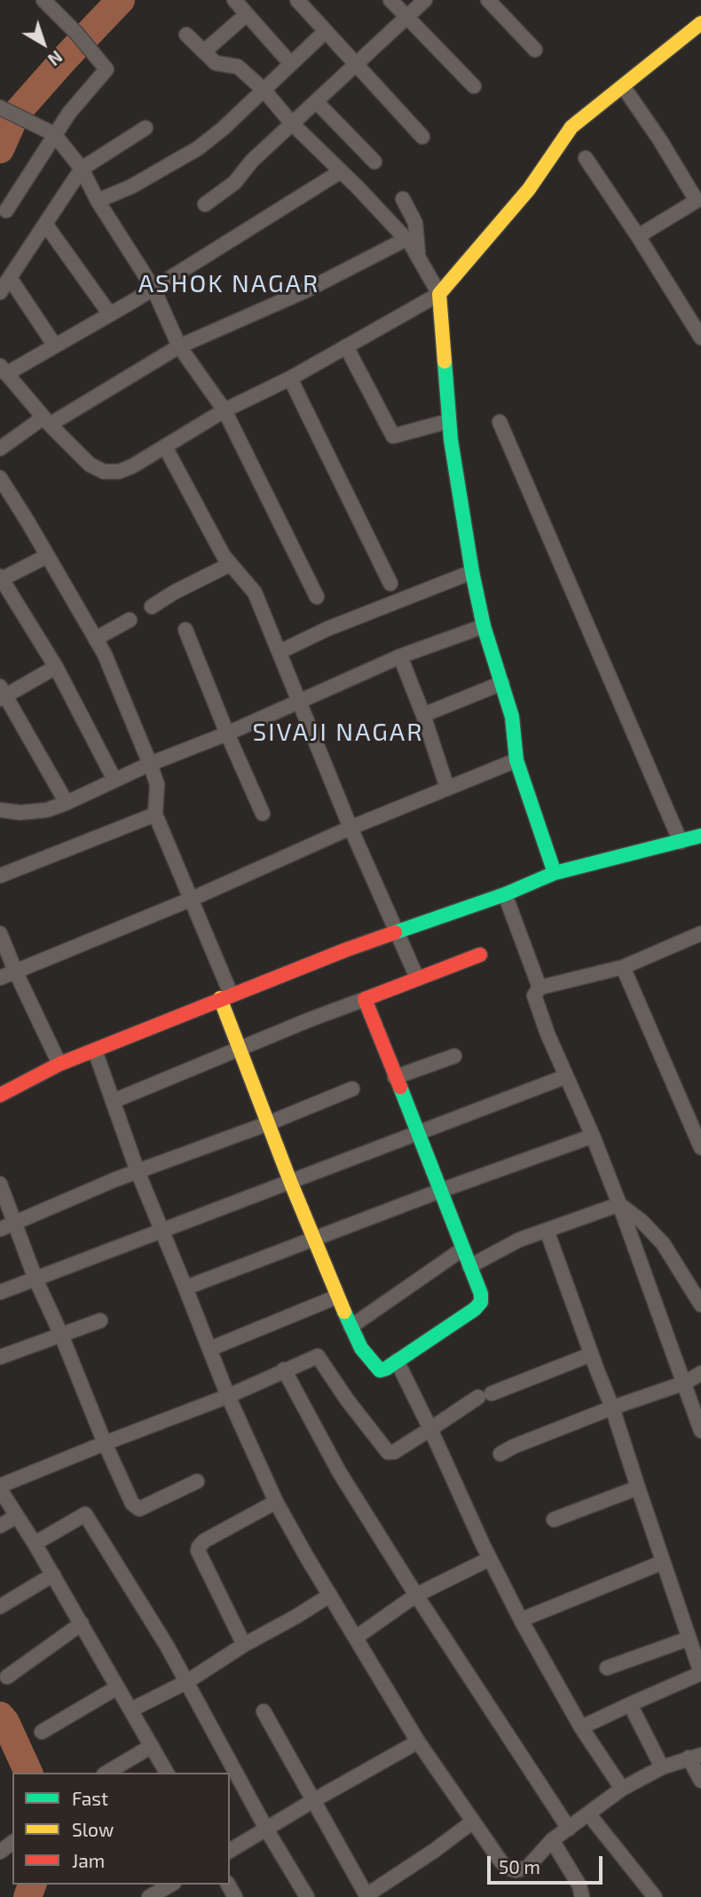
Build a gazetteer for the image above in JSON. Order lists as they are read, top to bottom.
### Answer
{
  "districts": ["ASHOK NAGAR", "SIVAJI NAGAR"],
  "legend": ["Fast", "Slow", "Jam"],
  "scale_bar": "50 m",
  "north": "bottom right"
}
